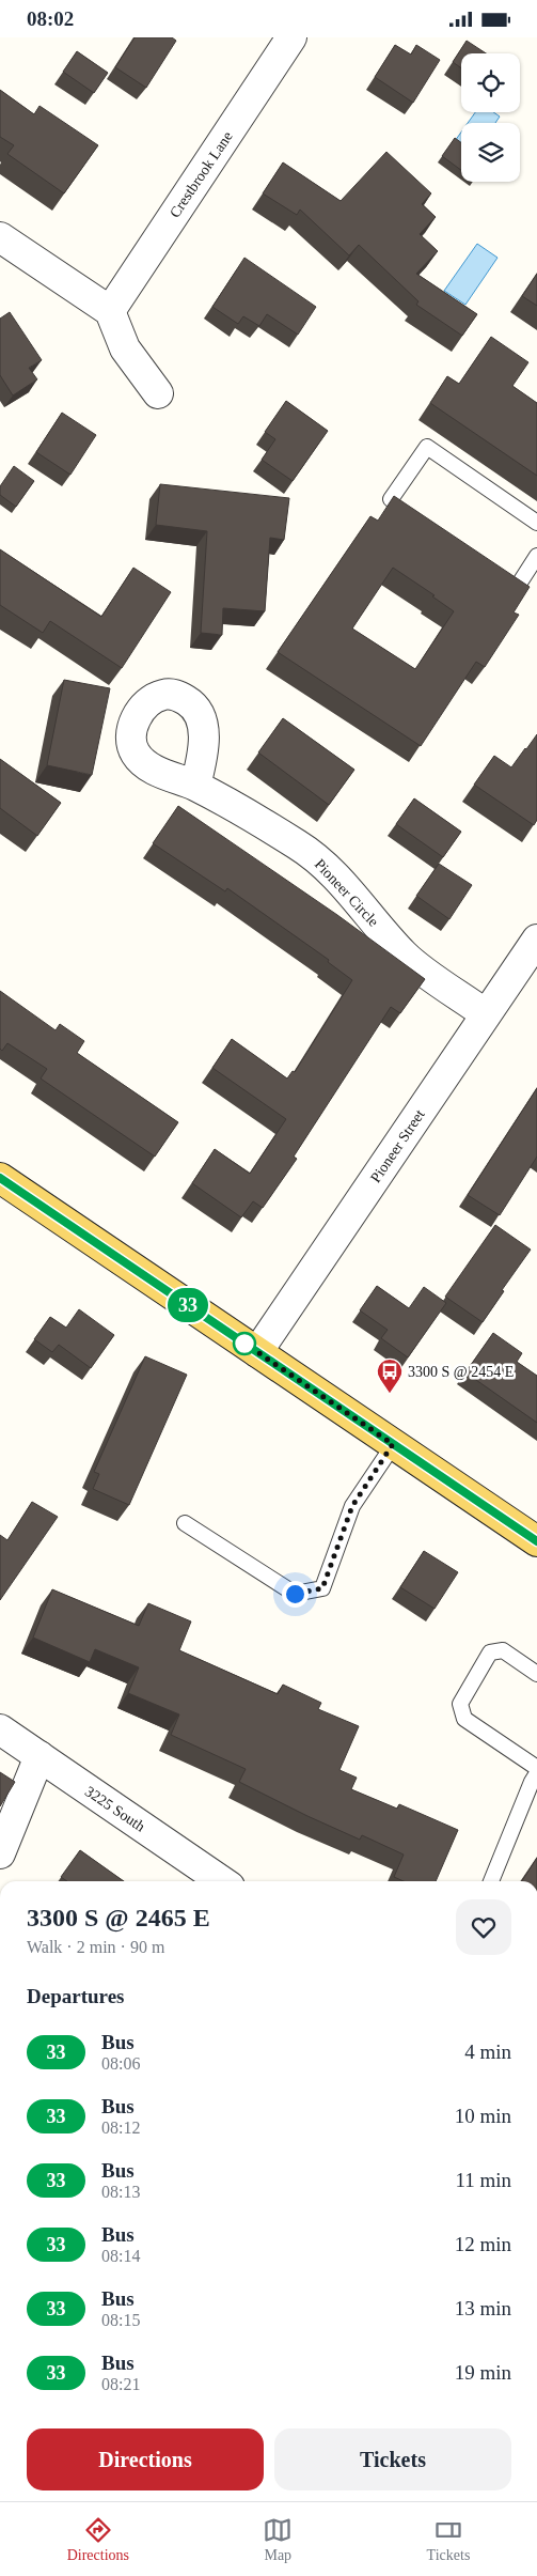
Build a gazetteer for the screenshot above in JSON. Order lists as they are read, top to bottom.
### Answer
{
  "streets": {
    "street": [
      "Crestbrook Lane",
      "Pioneer Circle",
      "Pioneer Street",
      "3225 South"
    ]
  },
  "crossings": [
    ["Pioneer Circle", "Pioneer Street"]
  ],
  "places": {
    "bus stop": ["3300 S @ 2454 E"]
  },
  "lines": ["bus line 33"],
  "page": {
    "status": "08:02",
    "on_map": "33",
    "heading": [
      ["3300 S @ 2465 E", "Walk · 2 min · 90 m"],
      "Departures"
    ],
    "list": [
      {
        "mark": "33",
        "name": "Bus",
        "note": "08:06",
        "value": "4 min"
      },
      {
        "mark": "33",
        "name": "Bus",
        "note": "08:12",
        "value": "10 min"
      },
      {
        "mark": "33",
        "name": "Bus",
        "note": "08:13",
        "value": "11 min"
      },
      {
        "mark": "33",
        "name": "Bus",
        "note": "08:14",
        "value": "12 min"
      },
      {
        "mark": "33",
        "name": "Bus",
        "note": "08:15",
        "value": "13 min"
      },
      {
        "mark": "33",
        "name": "Bus",
        "note": "08:21",
        "value": "19 min"
      }
    ],
    "buttons": ["Directions", "Tickets"],
    "tabs": ["Directions", "Map", "Tickets"]
  }
}
